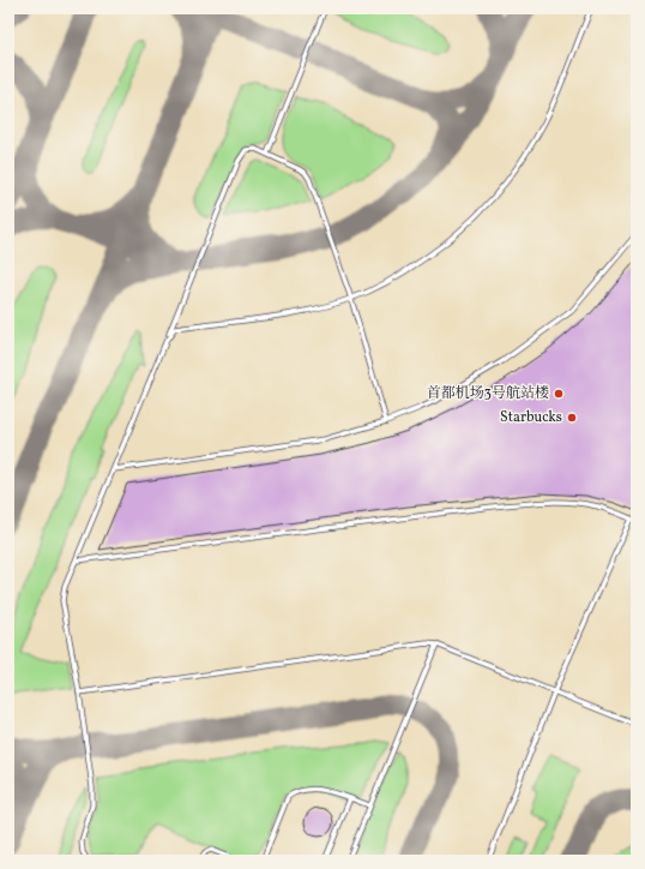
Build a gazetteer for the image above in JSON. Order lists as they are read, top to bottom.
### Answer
{
  "places": ["首都机场3号航站楼", "Starbucks"]
}
